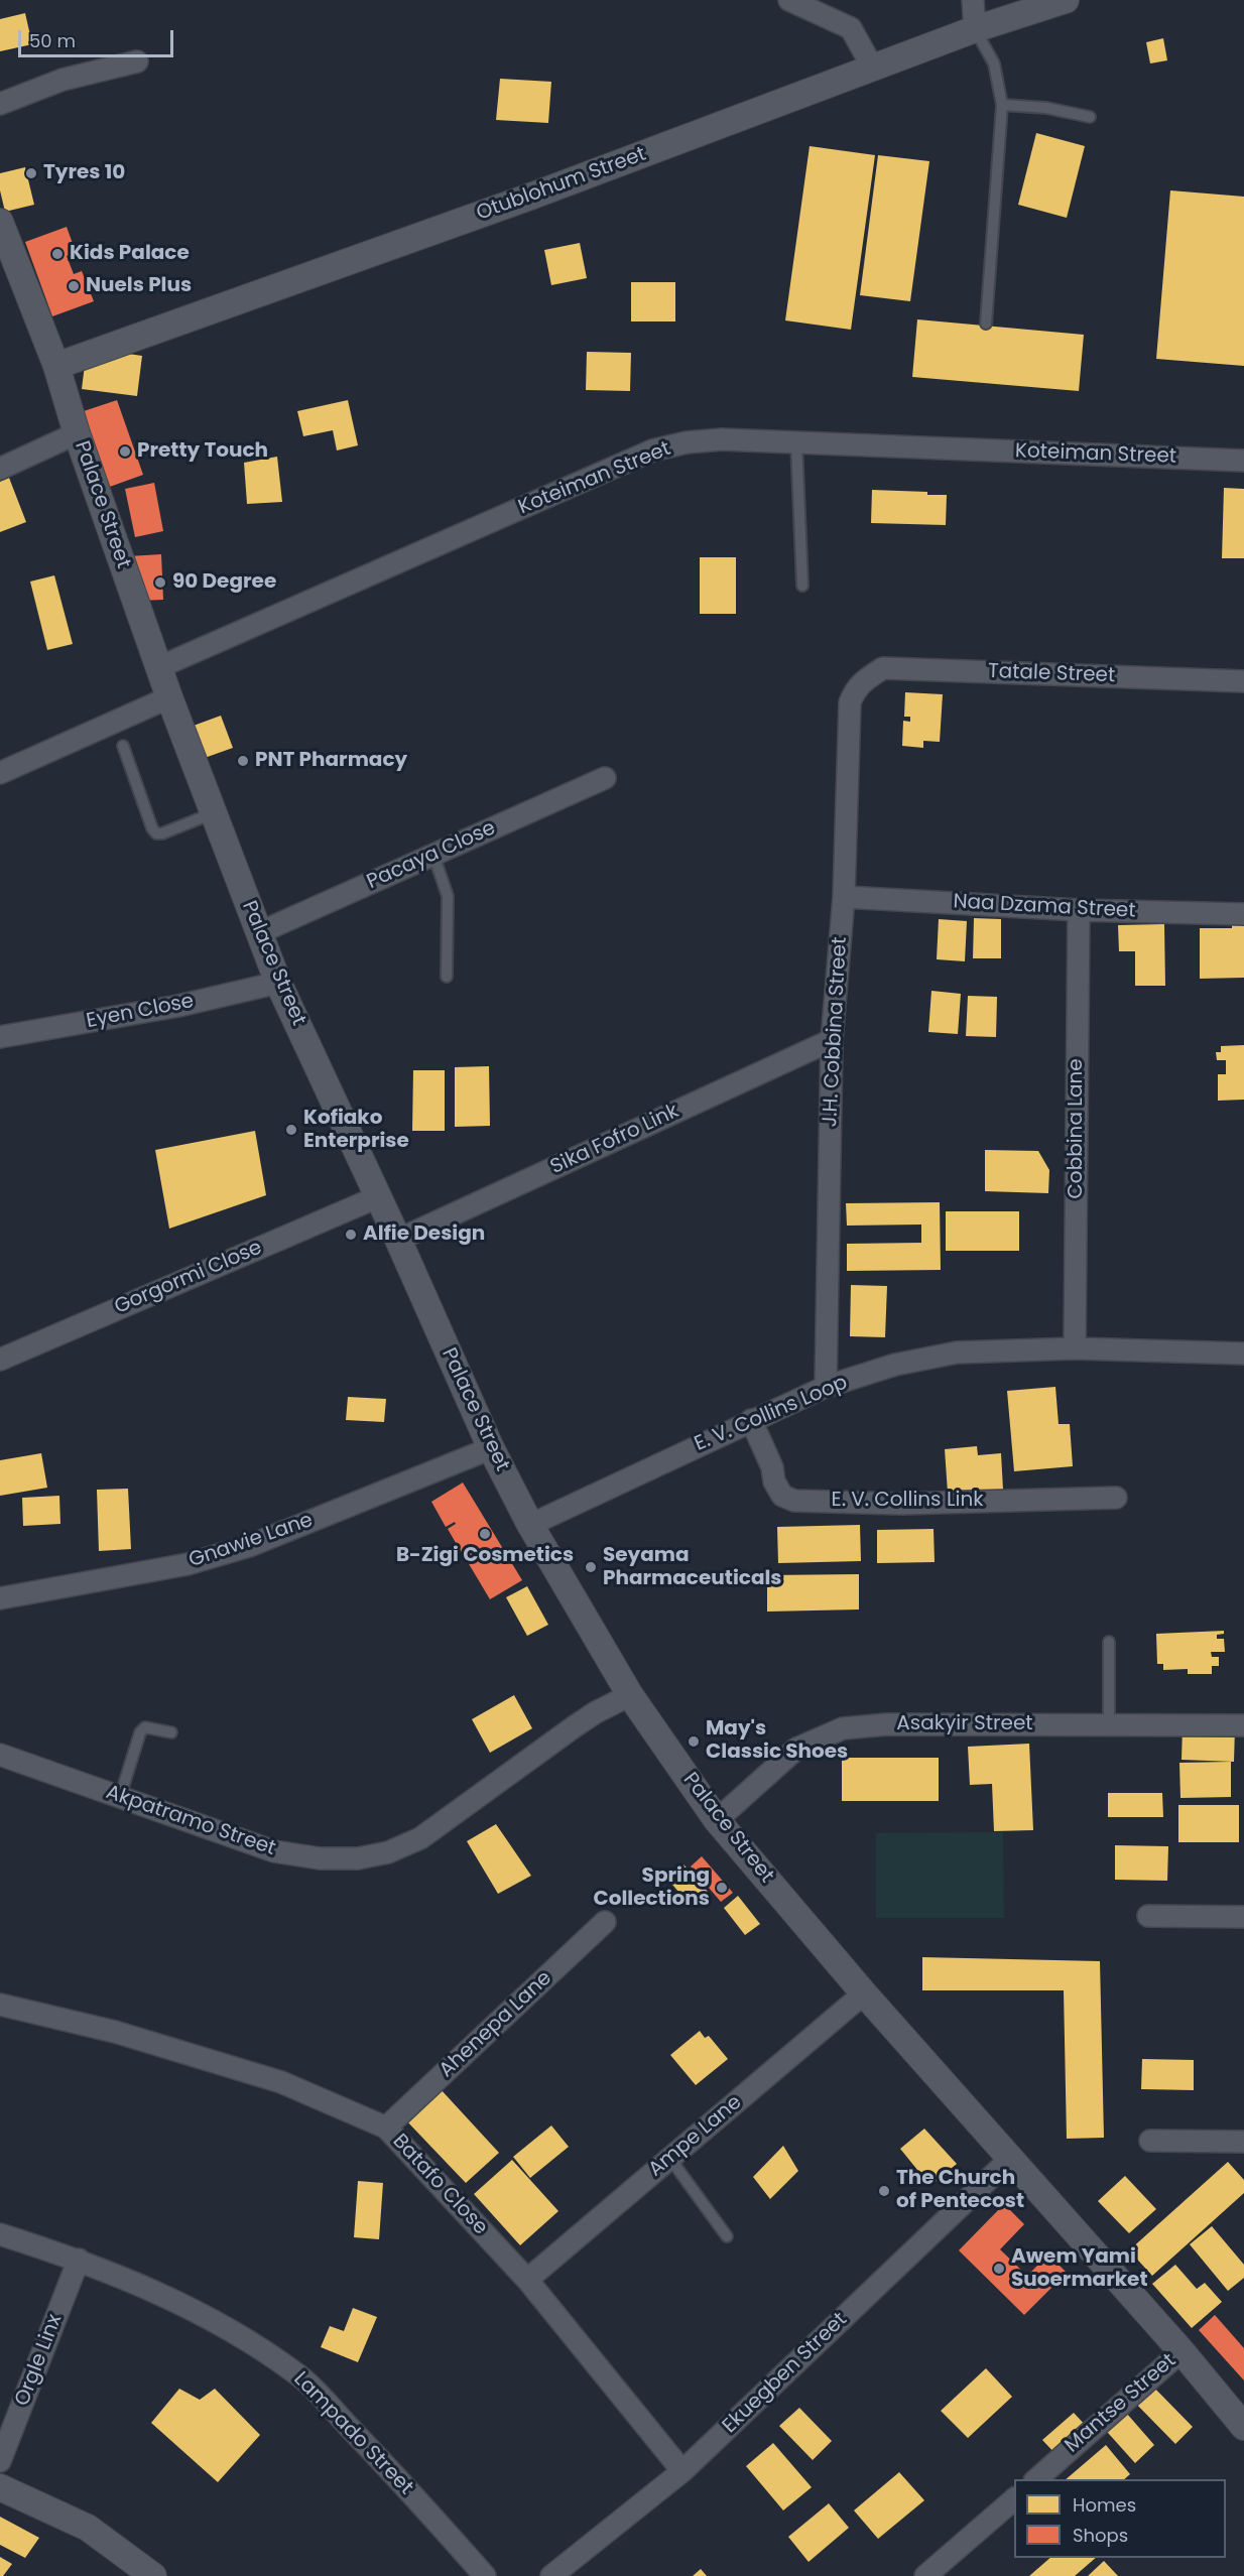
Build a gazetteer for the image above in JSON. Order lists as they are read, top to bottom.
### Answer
{
  "streets": {
    "street": [
      "Otublohum Street",
      "Koteiman Street",
      "Palace Street",
      "Tatale Street",
      "Pacaya Close",
      "Naa Dzama Street",
      "Eyen Close",
      "J.H. Cobbina Street",
      "Cobbina Lane",
      "Sika Fofro Link",
      "Gorgormi Close",
      "E. V. Collins Loop",
      "E. V. Collins Link",
      "Gnawie Lane",
      "Asakyir Street",
      "Akpatramo Street",
      "Ahenepa Lane",
      "Ampe Lane",
      "Batafo Close",
      "Orgle Linx",
      "Ekuegben Street",
      "Mantse Street",
      "Lampado Street"
    ]
  },
  "crossings": [
    ["Otublohum Street", "Palace Street"],
    ["Koteiman Street", "Palace Street"],
    ["Palace Street", "Pacaya Close"],
    ["Palace Street", "Eyen Close"],
    ["Palace Street", "Sika Fofro Link"],
    ["Palace Street", "Gorgormi Close"],
    ["Palace Street", "E. V. Collins Loop"],
    ["Palace Street", "Gnawie Lane"],
    ["Palace Street", "Asakyir Street"],
    ["Palace Street", "Akpatramo Street"],
    ["Palace Street", "Ampe Lane"],
    ["Palace Street", "Ekuegben Street"],
    ["Palace Street", "Mantse Street"],
    ["Tatale Street", "J.H. Cobbina Street"],
    ["Naa Dzama Street", "J.H. Cobbina Street"],
    ["Naa Dzama Street", "Cobbina Lane"],
    ["J.H. Cobbina Street", "Sika Fofro Link"],
    ["J.H. Cobbina Street", "E. V. Collins Loop"],
    ["Cobbina Lane", "E. V. Collins Loop"],
    ["E. V. Collins Loop", "E. V. Collins Link"],
    ["Ahenepa Lane", "Batafo Close"],
    ["Ampe Lane", "Batafo Close"],
    ["Batafo Close", "Ekuegben Street"],
    ["Orgle Linx", "Lampado Street"]
  ],
  "places": [
    "Tyres 10",
    "Kids Palace",
    "Nuels Plus",
    "Pretty Touch",
    "90 Degree",
    "PNT Pharmacy",
    "Kofiako Enterprise",
    "Alfie Design",
    "B-Zigi Cosmetics",
    "Seyama Pharmaceuticals",
    "May's Classic Shoes",
    "Spring Collections",
    "The Church of Pentecost",
    "Awem Yami Suoermarket"
  ],
  "legend": ["Homes", "Shops"],
  "scale_bar": "50 m"
}
